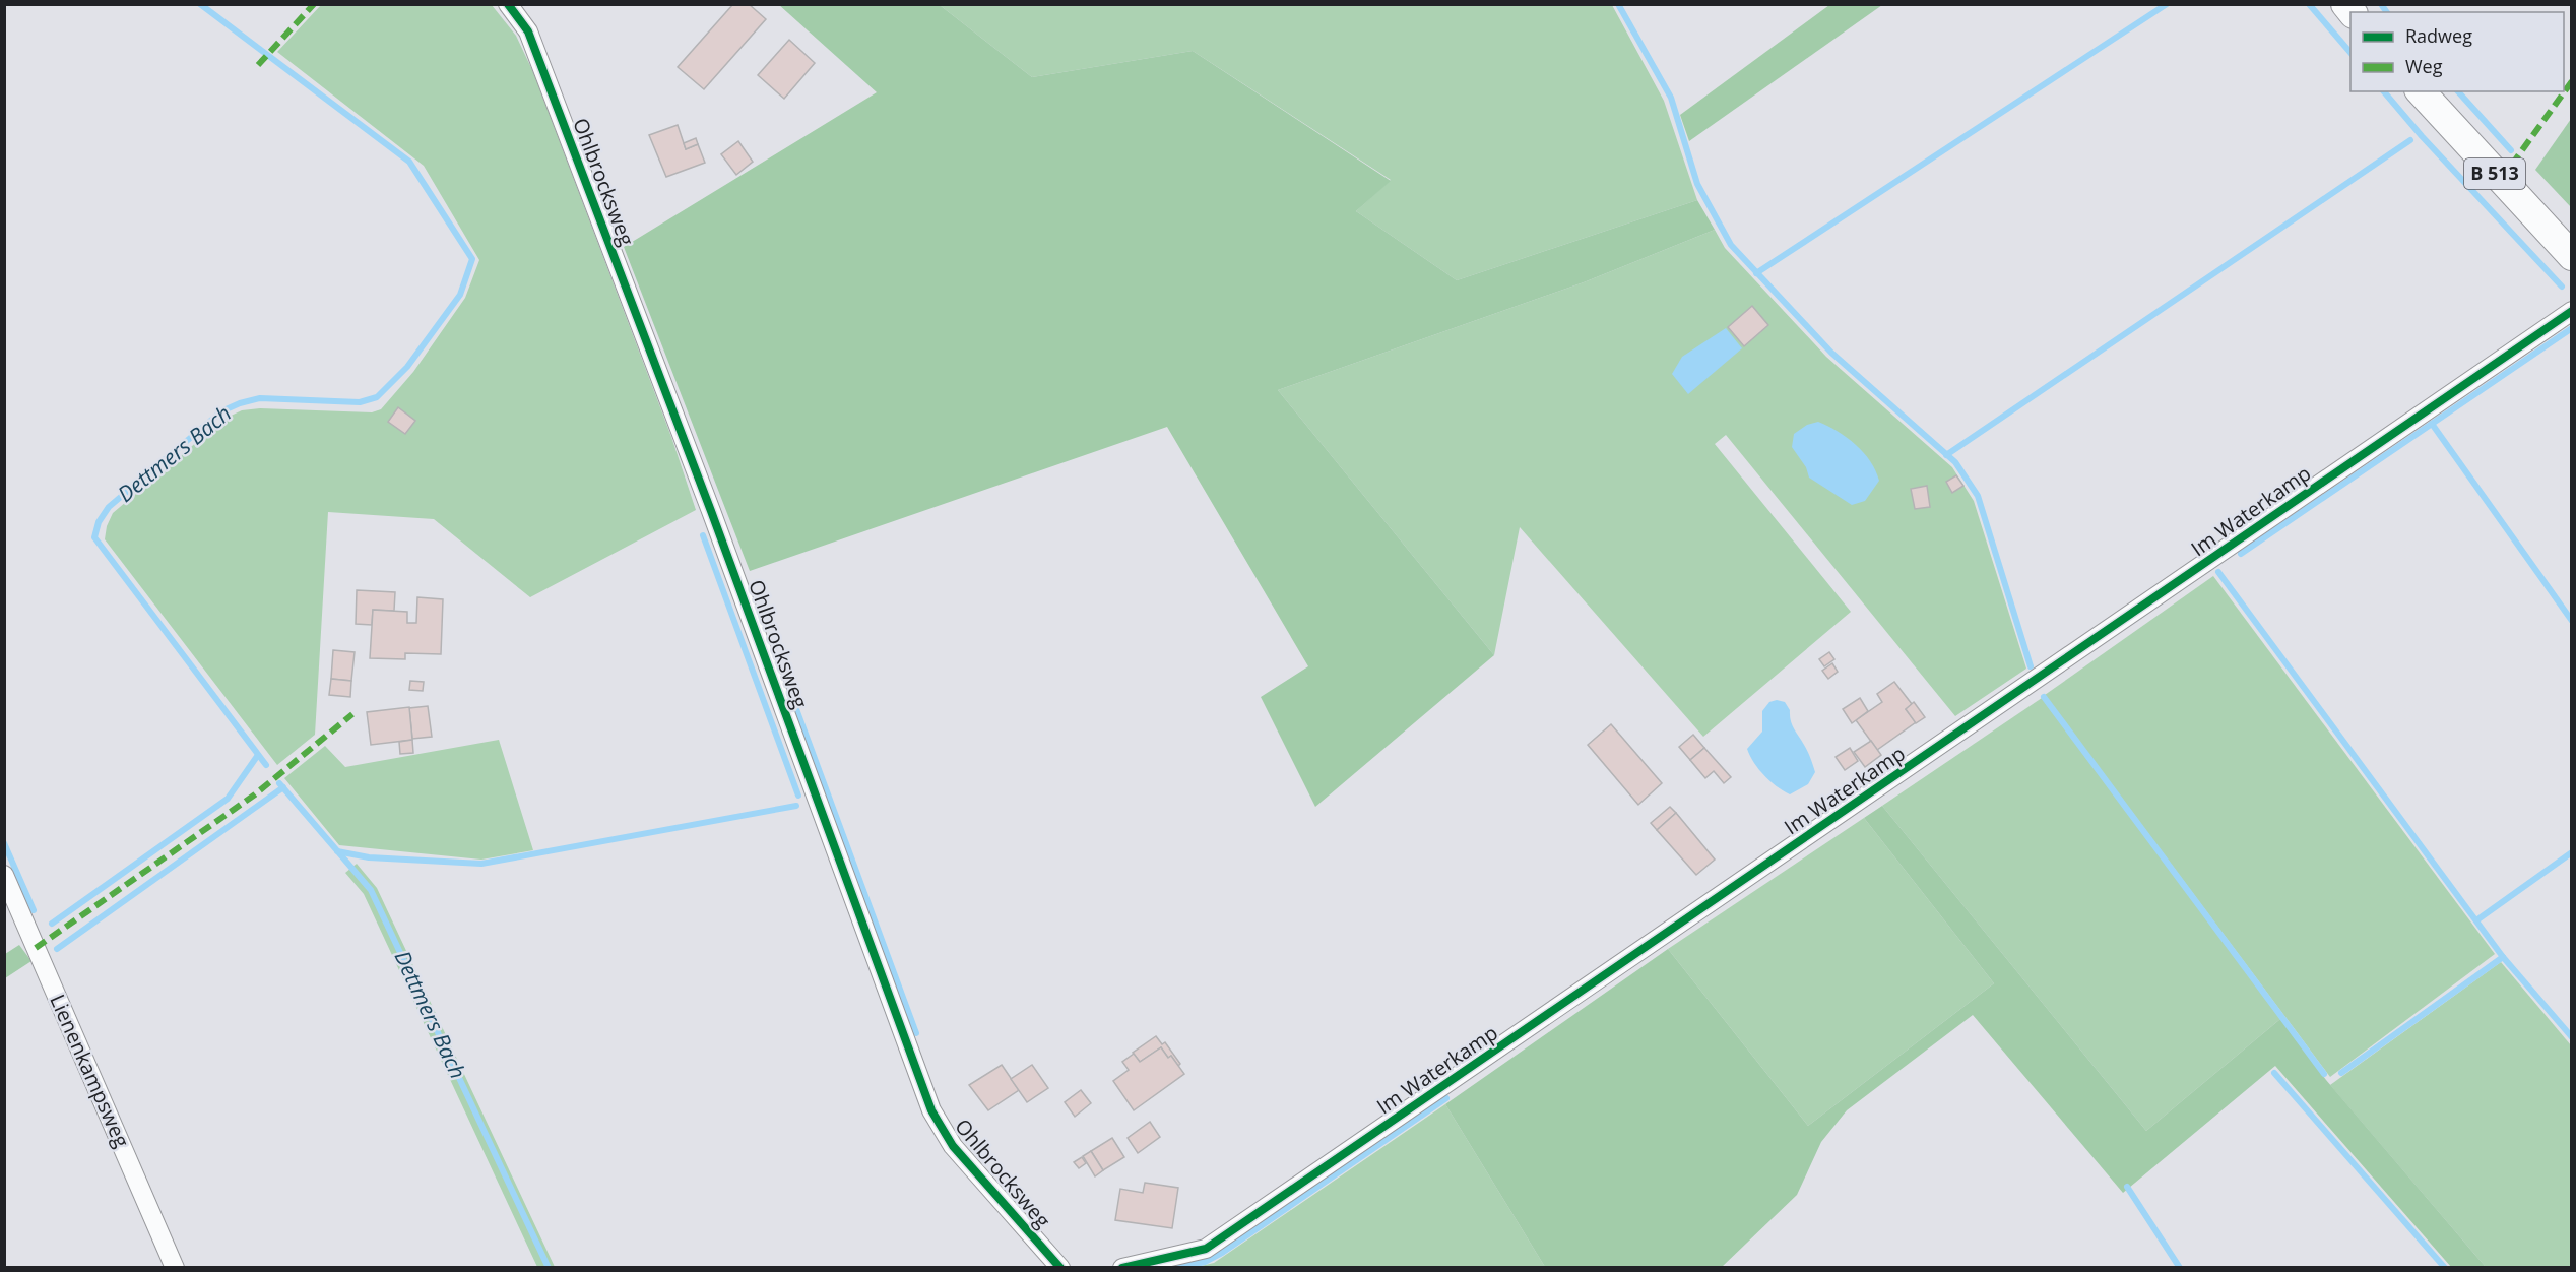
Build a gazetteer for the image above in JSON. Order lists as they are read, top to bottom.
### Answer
{
  "streets": {
    "main road": ["B 513"],
    "street": ["Ohlbrocksweg", "Im Waterkamp", "Lienenkampsweg"]
  },
  "water": ["Dettmers Bach"],
  "legend": ["Radweg", "Weg"]
}
